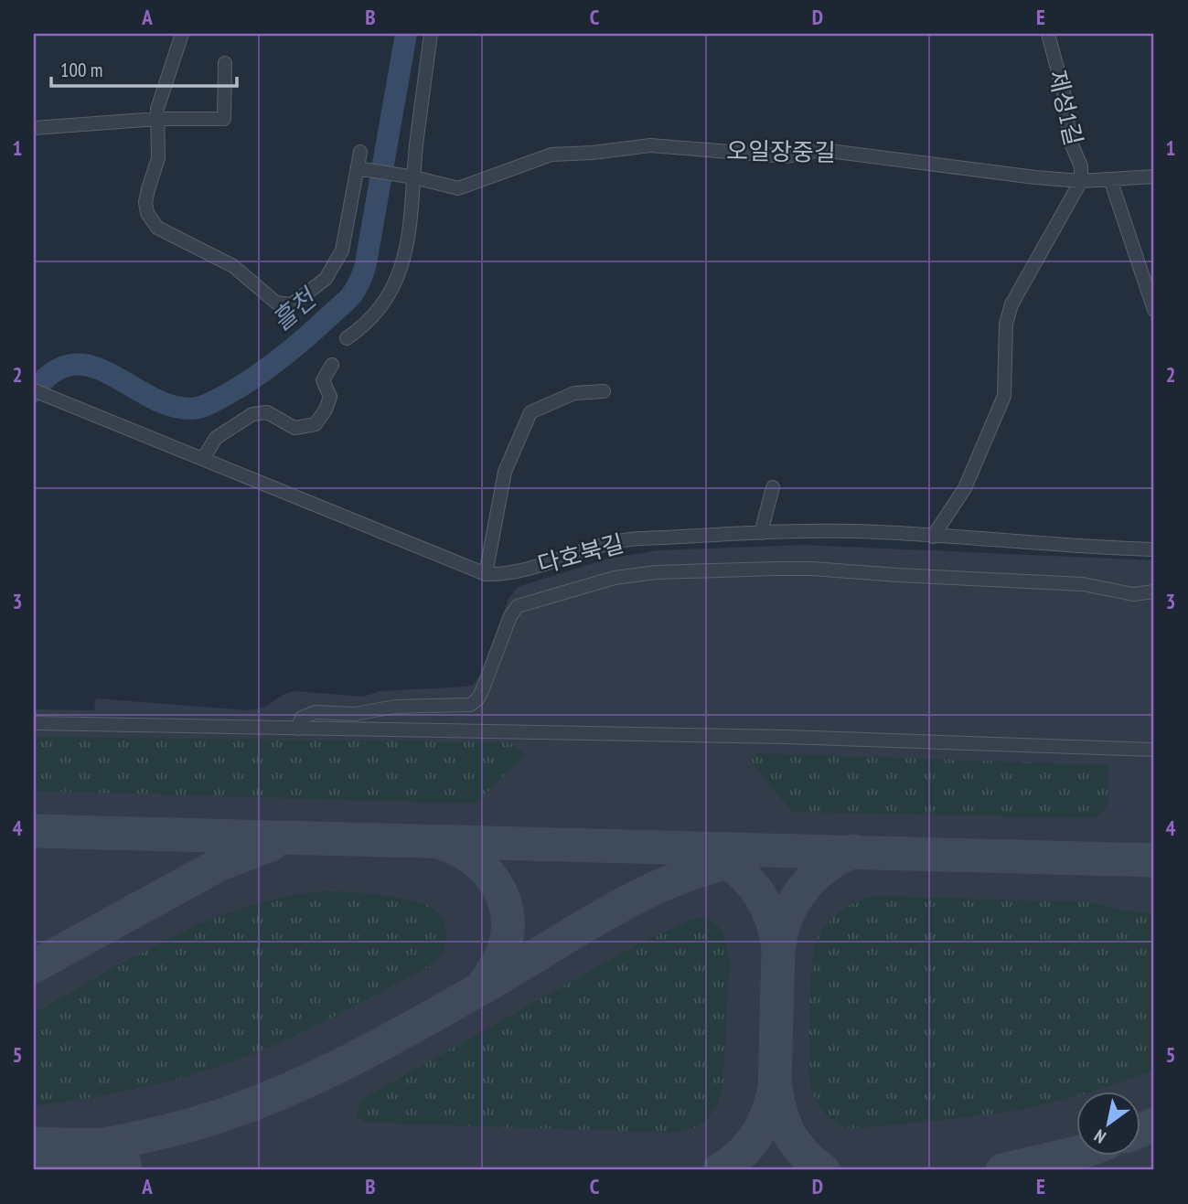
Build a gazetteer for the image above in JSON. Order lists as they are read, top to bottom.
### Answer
{
  "streets": {
    "street": ["제성1길", "오일장중길", "다호북길"]
  },
  "crossings": [
    ["제성1길", "오일장중길"]
  ],
  "water": ["흘천"],
  "scale_bar": "100 m",
  "north": "bottom left",
  "grid": {
    "columns": [
      "A",
      "B",
      "C",
      "D",
      "E"
    ],
    "rows": [
      "1",
      "2",
      "3",
      "4",
      "5"
    ]
  }
}
